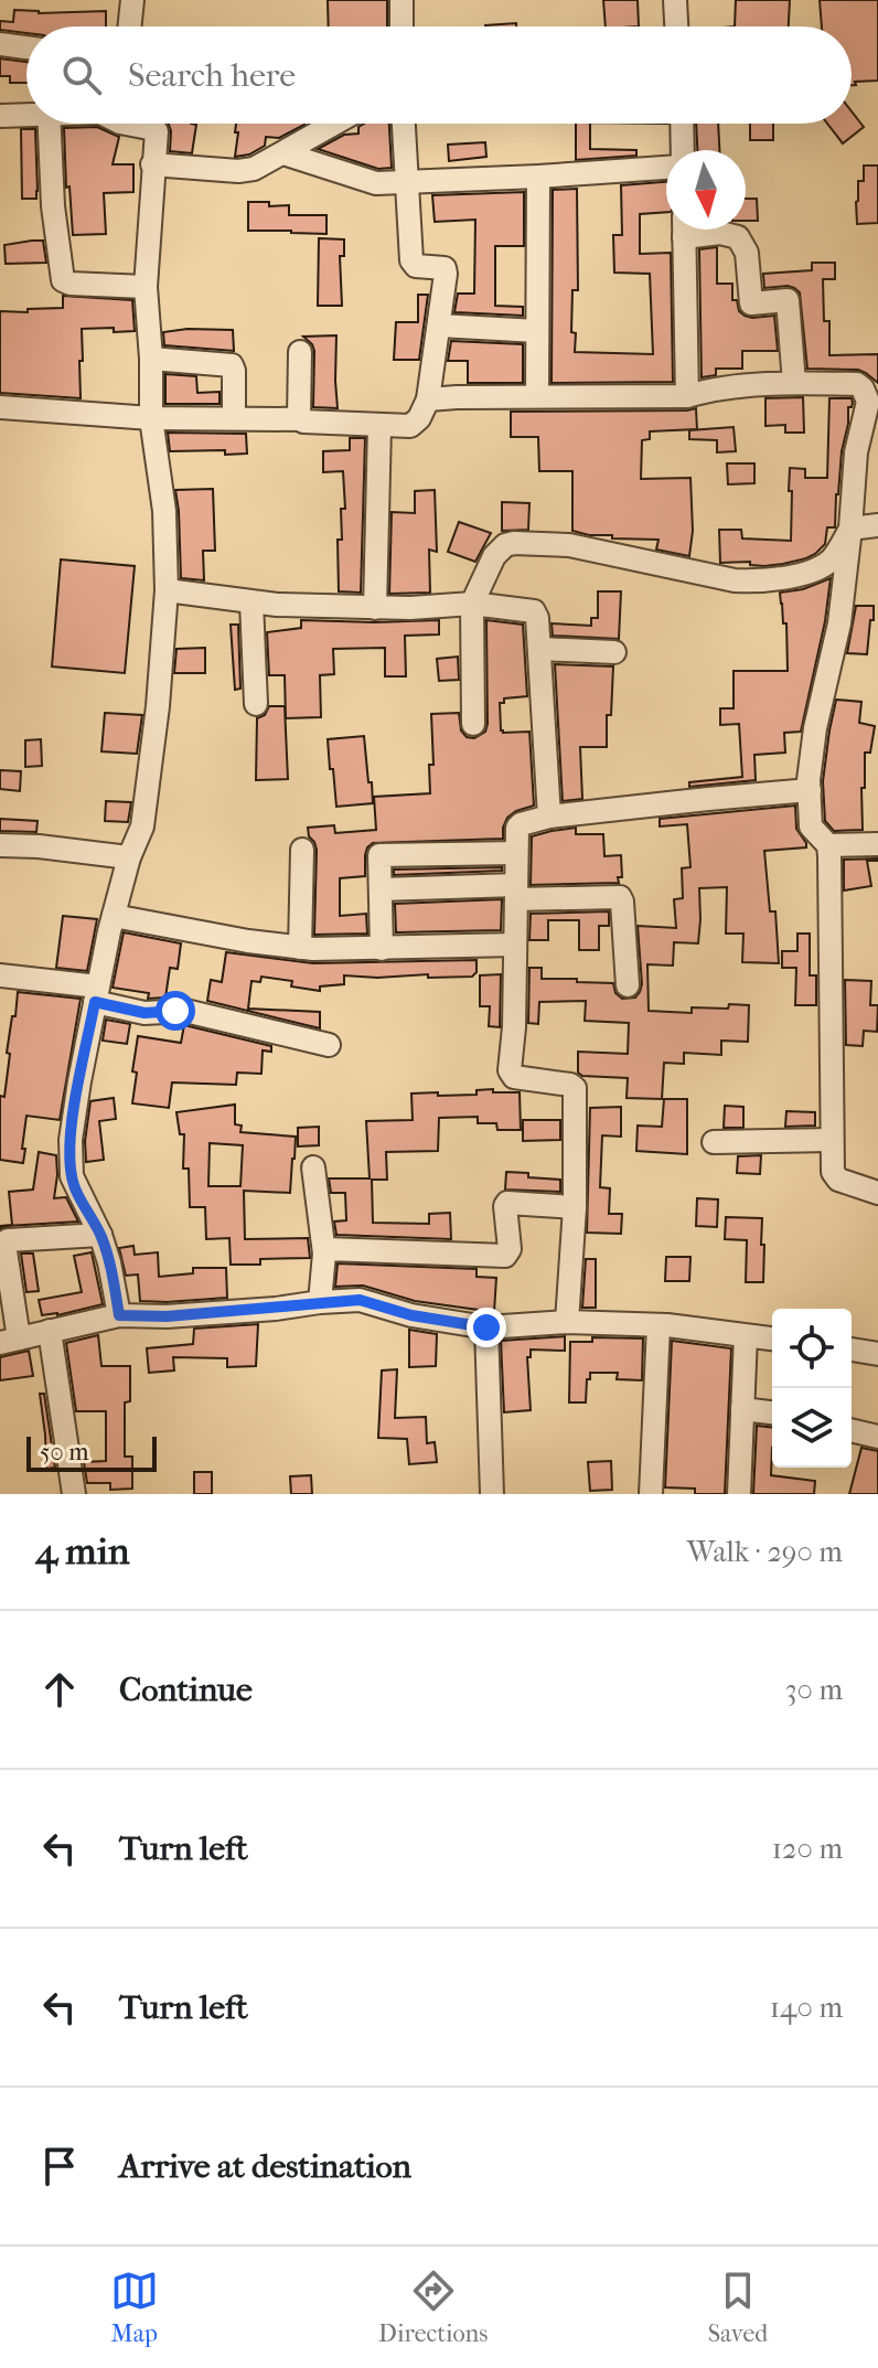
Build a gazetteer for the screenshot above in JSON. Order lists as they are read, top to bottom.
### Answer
{
  "scale_bar": "50 m",
  "north": "bottom",
  "page": {
    "search": "Search here",
    "scale": "50 m",
    "heading": ["4 min", "Walk · 290 m"],
    "list": [
      ["Continue", "30 m"],
      ["Turn left", "120 m"],
      ["Turn left", "140 m"],
      "Arrive at destination"
    ],
    "nav": ["Map", "Directions", "Saved"]
  }
}
